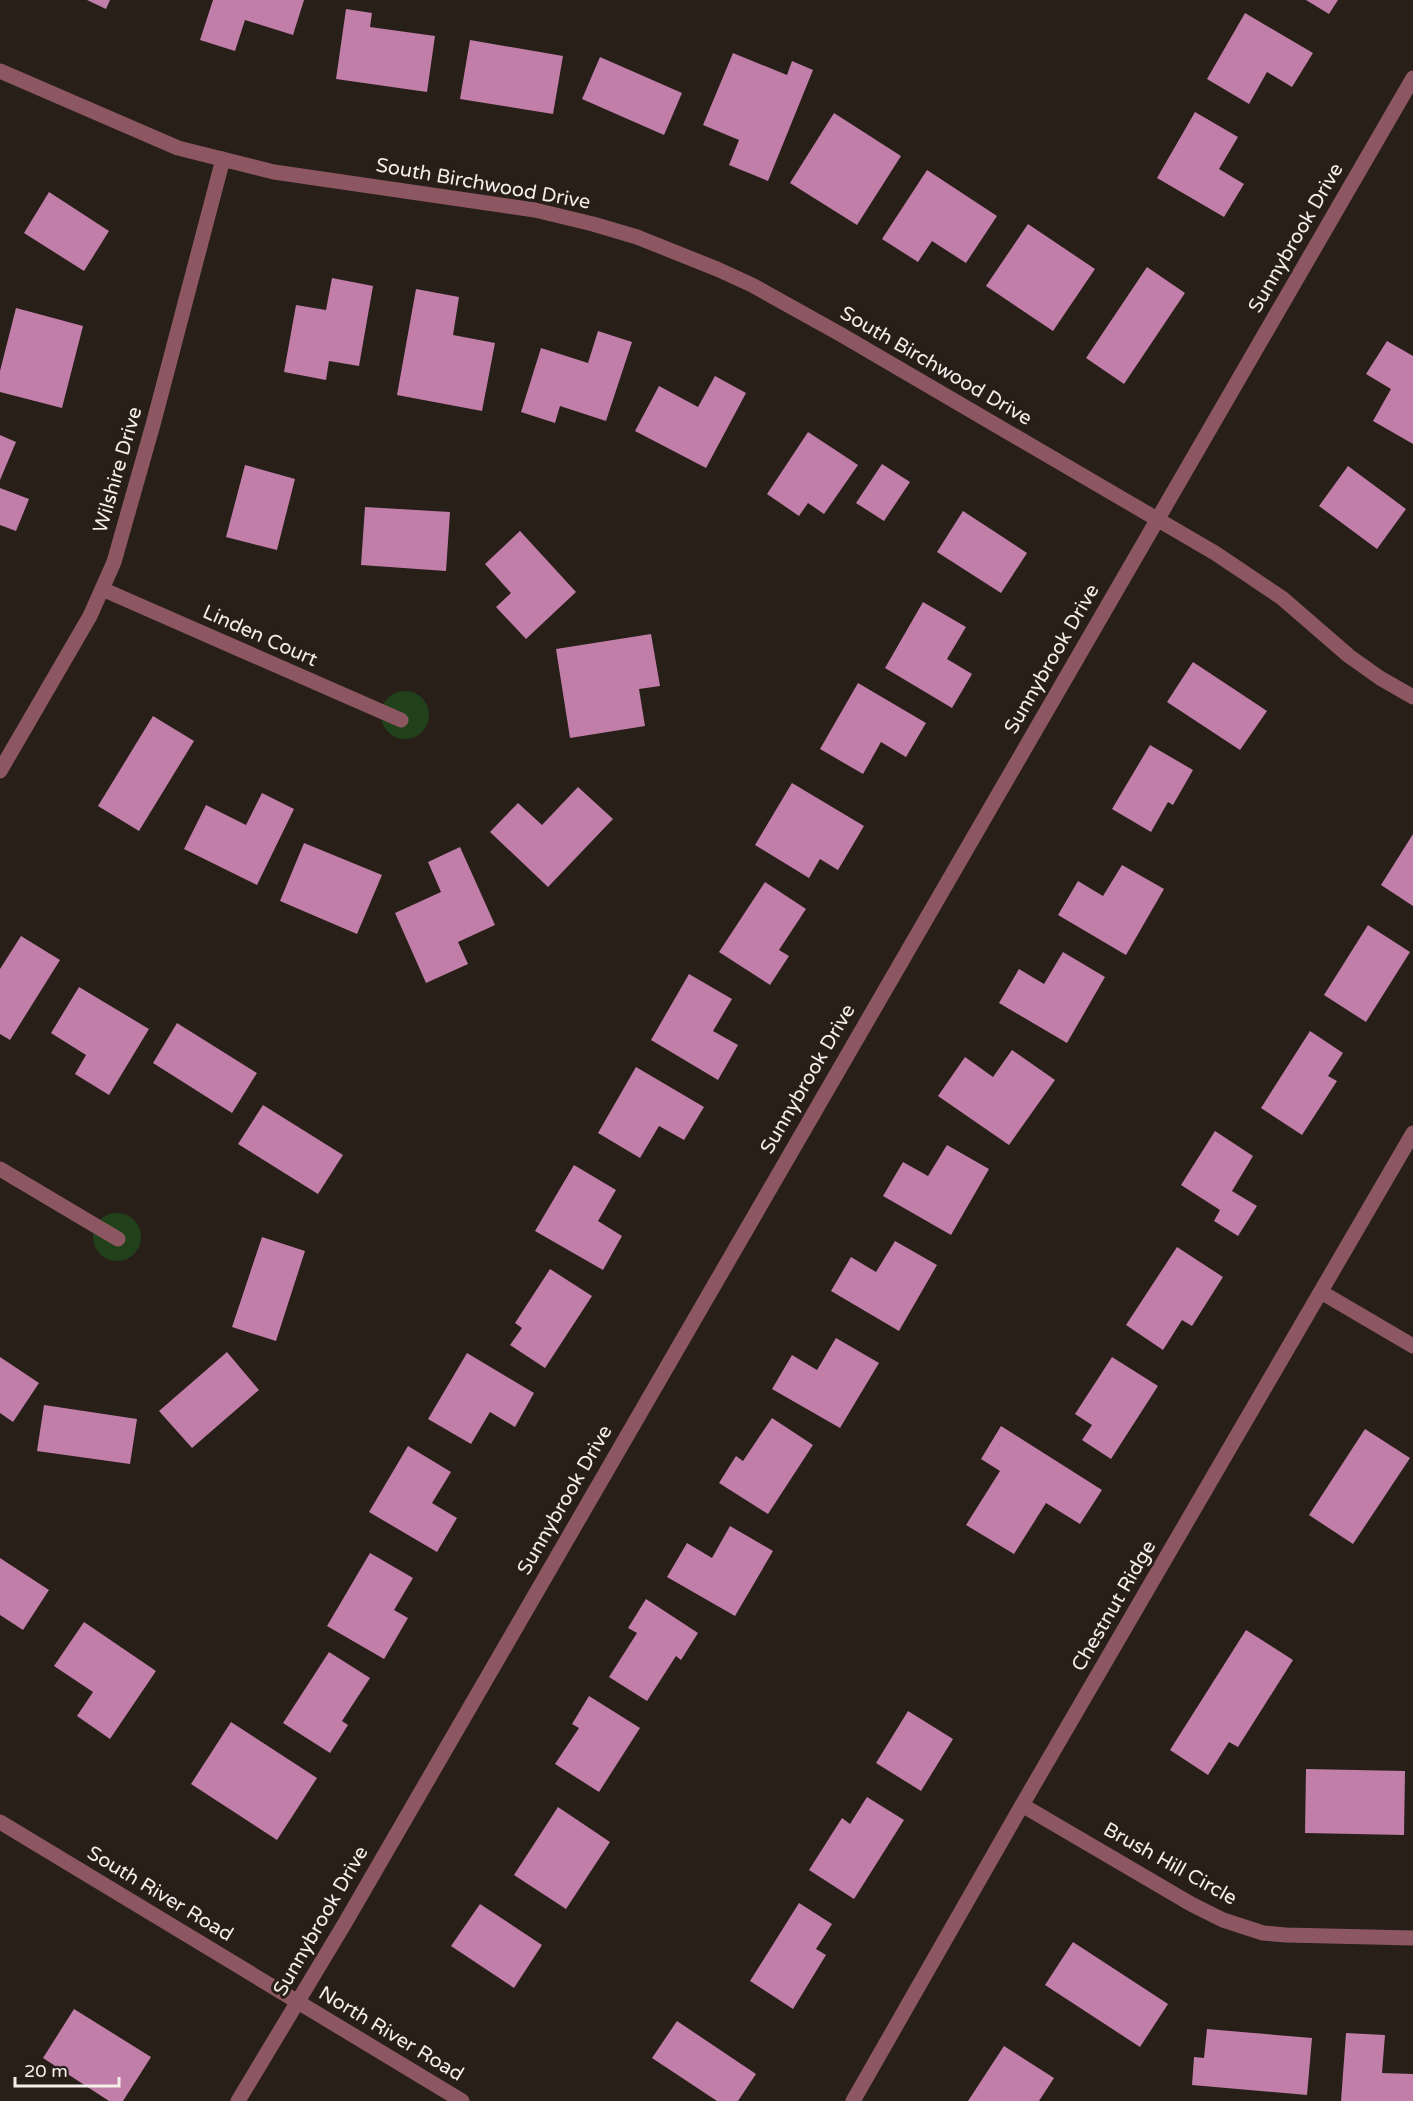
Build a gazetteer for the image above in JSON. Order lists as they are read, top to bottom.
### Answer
{
  "streets": {
    "street": [
      "South Birchwood Drive",
      "Sunnybrook Drive",
      "Wilshire Drive",
      "Linden Court",
      "Chestnut Ridge",
      "Brush Hill Circle",
      "South River Road",
      "North River Road"
    ]
  },
  "crossings": [
    ["South Birchwood Drive", "Sunnybrook Drive"],
    ["South Birchwood Drive", "Wilshire Drive"],
    ["Sunnybrook Drive", "South River Road"],
    ["Sunnybrook Drive", "North River Road"],
    ["Wilshire Drive", "Linden Court"],
    ["Chestnut Ridge", "Brush Hill Circle"],
    ["South River Road", "North River Road"]
  ],
  "scale_bar": "20 m"
}
